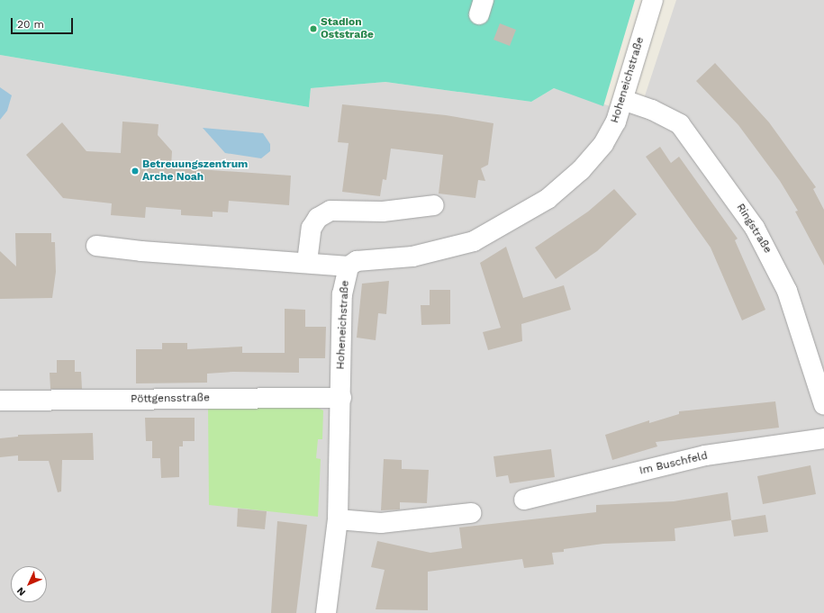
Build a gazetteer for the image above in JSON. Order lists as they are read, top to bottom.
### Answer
{
  "streets": {
    "street": [
      "Hoheneichstraße",
      "Ringstraße",
      "Pöttgensstraße",
      "Im Buschfeld"
    ]
  },
  "crossings": [
    ["Hoheneichstraße", "Ringstraße"],
    ["Hoheneichstraße", "Pöttgensstraße"]
  ],
  "places": ["Stadion Oststraße", "Betreuungszentrum Arche Noah"],
  "scale_bar": "20 m",
  "north": "bottom left"
}
